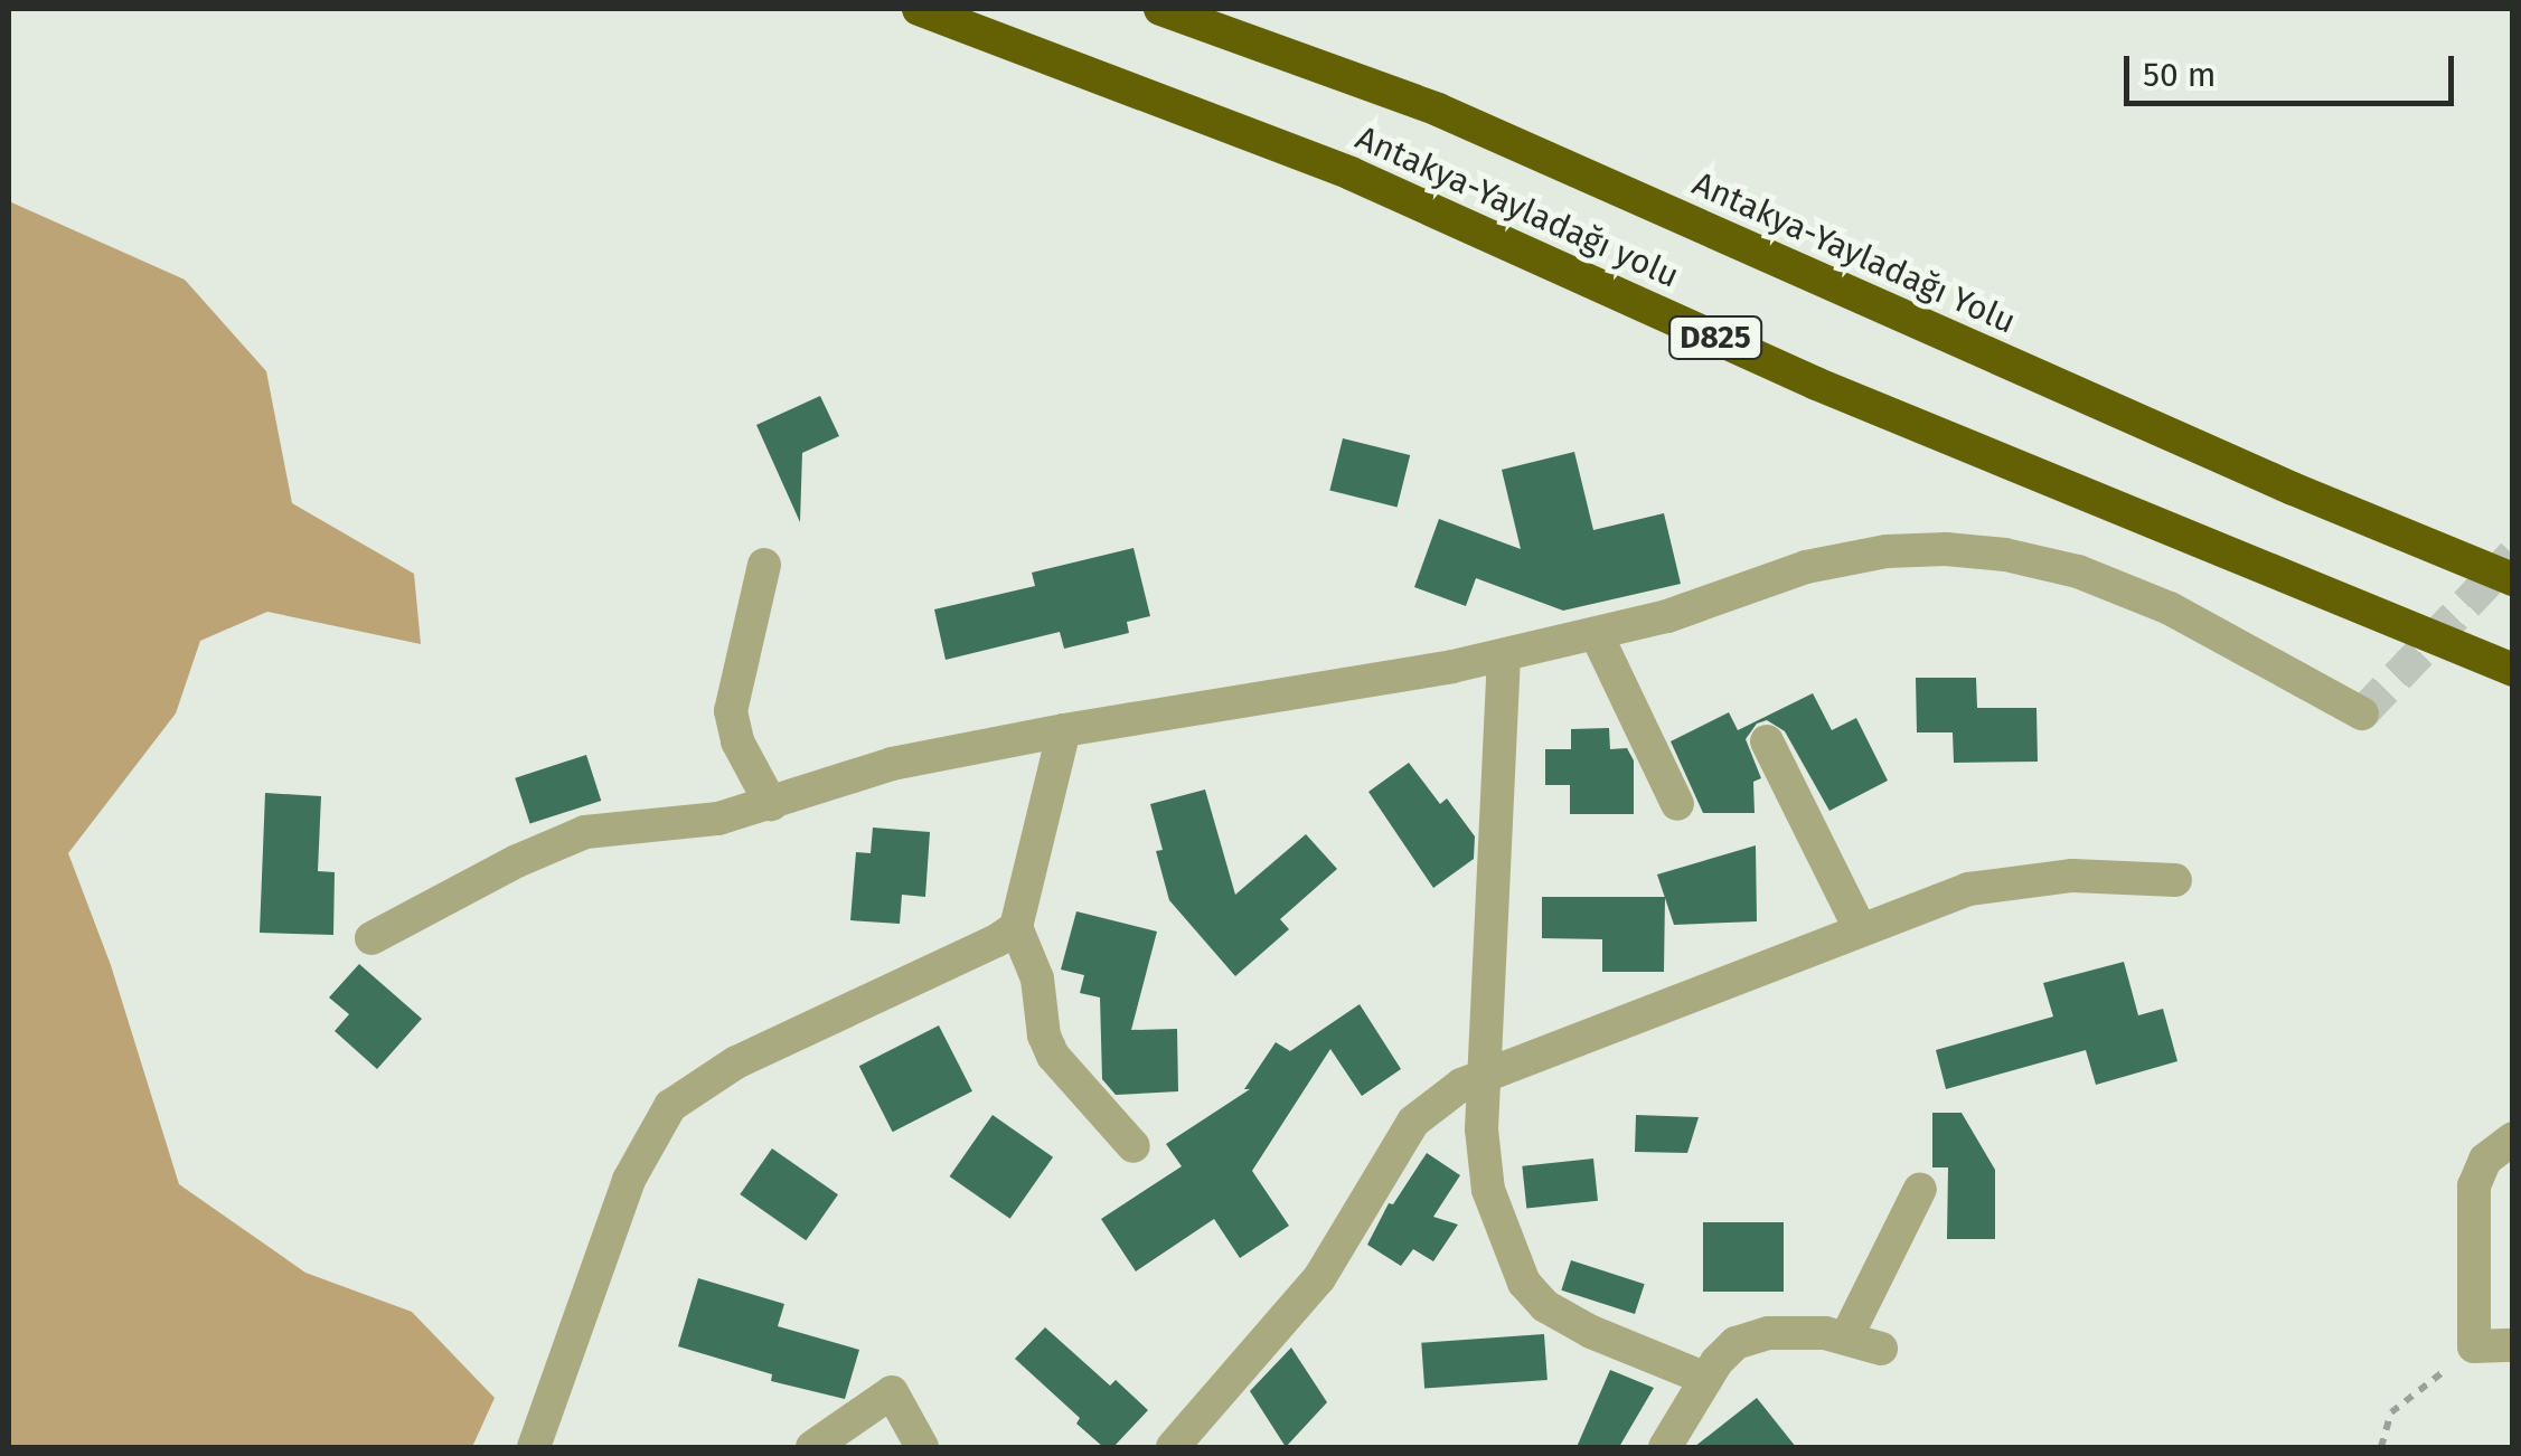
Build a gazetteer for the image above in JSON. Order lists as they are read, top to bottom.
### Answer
{
  "streets": {
    "highway": ["Antakya-Yayladağı yolu", "Antakya-Yayladağı Yolu", "D825"]
  },
  "scale_bar": "50 m"
}
